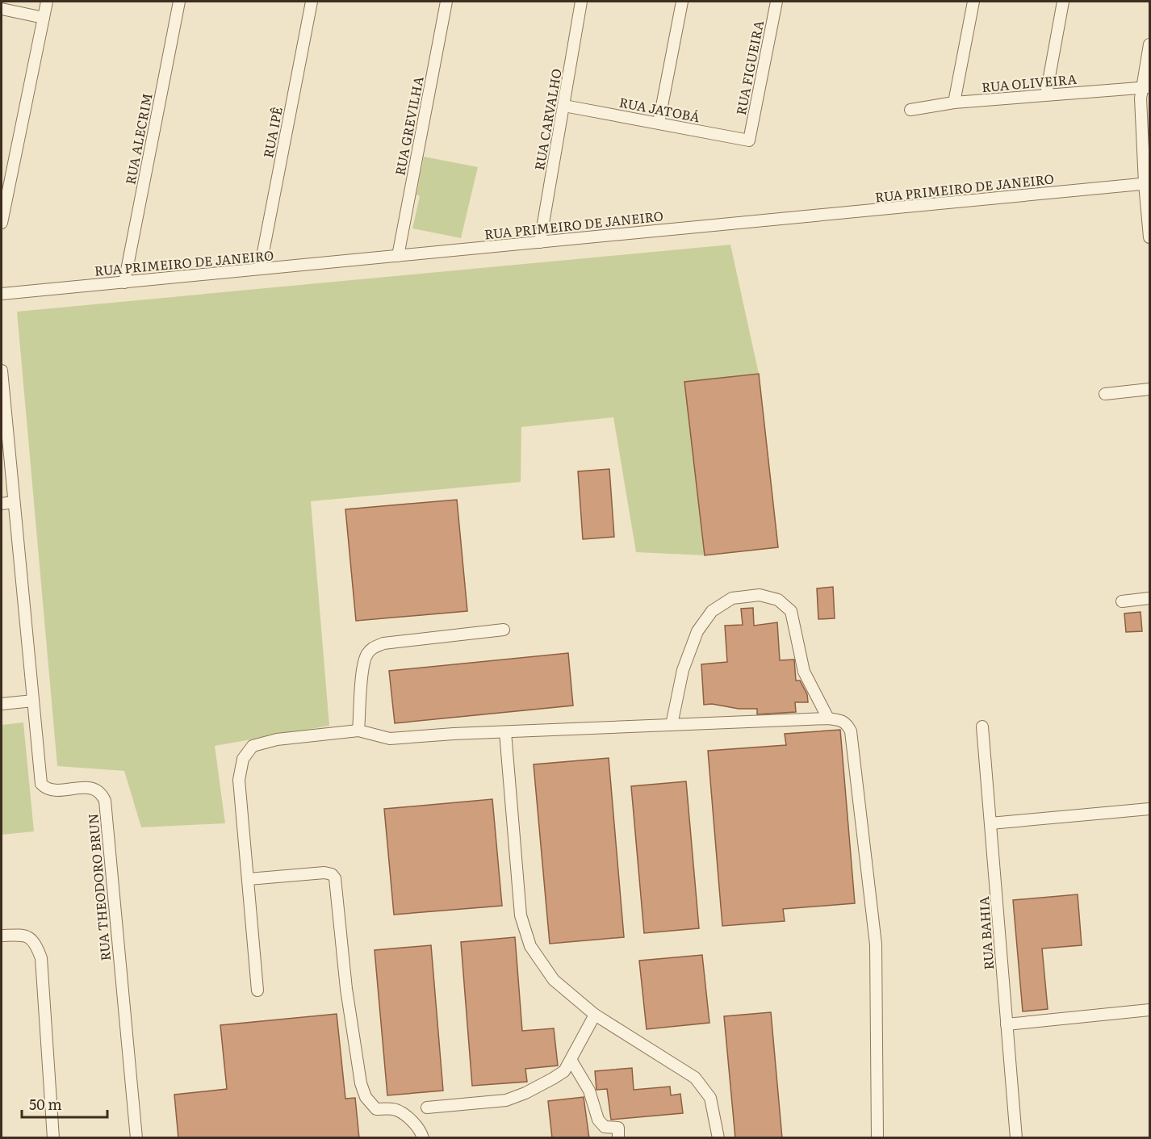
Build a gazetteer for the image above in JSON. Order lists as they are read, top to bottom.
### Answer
{
  "streets": {
    "street": [
      "RUA FIGUEIRA",
      "RUA OLIVEIRA",
      "RUA JATOBÁ",
      "RUA CARVALHO",
      "RUA GREVILHA",
      "RUA IPÊ",
      "RUA ALECRIM",
      "RUA PRIMEIRO DE JANEIRO",
      "RUA THEODORO BRUN",
      "RUA BAHIA"
    ]
  },
  "crossings": [
    ["RUA FIGUEIRA", "RUA JATOBÁ"],
    ["RUA JATOBÁ", "RUA CARVALHO"],
    ["RUA CARVALHO", "RUA PRIMEIRO DE JANEIRO"],
    ["RUA GREVILHA", "RUA PRIMEIRO DE JANEIRO"],
    ["RUA IPÊ", "RUA PRIMEIRO DE JANEIRO"],
    ["RUA ALECRIM", "RUA PRIMEIRO DE JANEIRO"]
  ],
  "scale_bar": "50 m"
}
